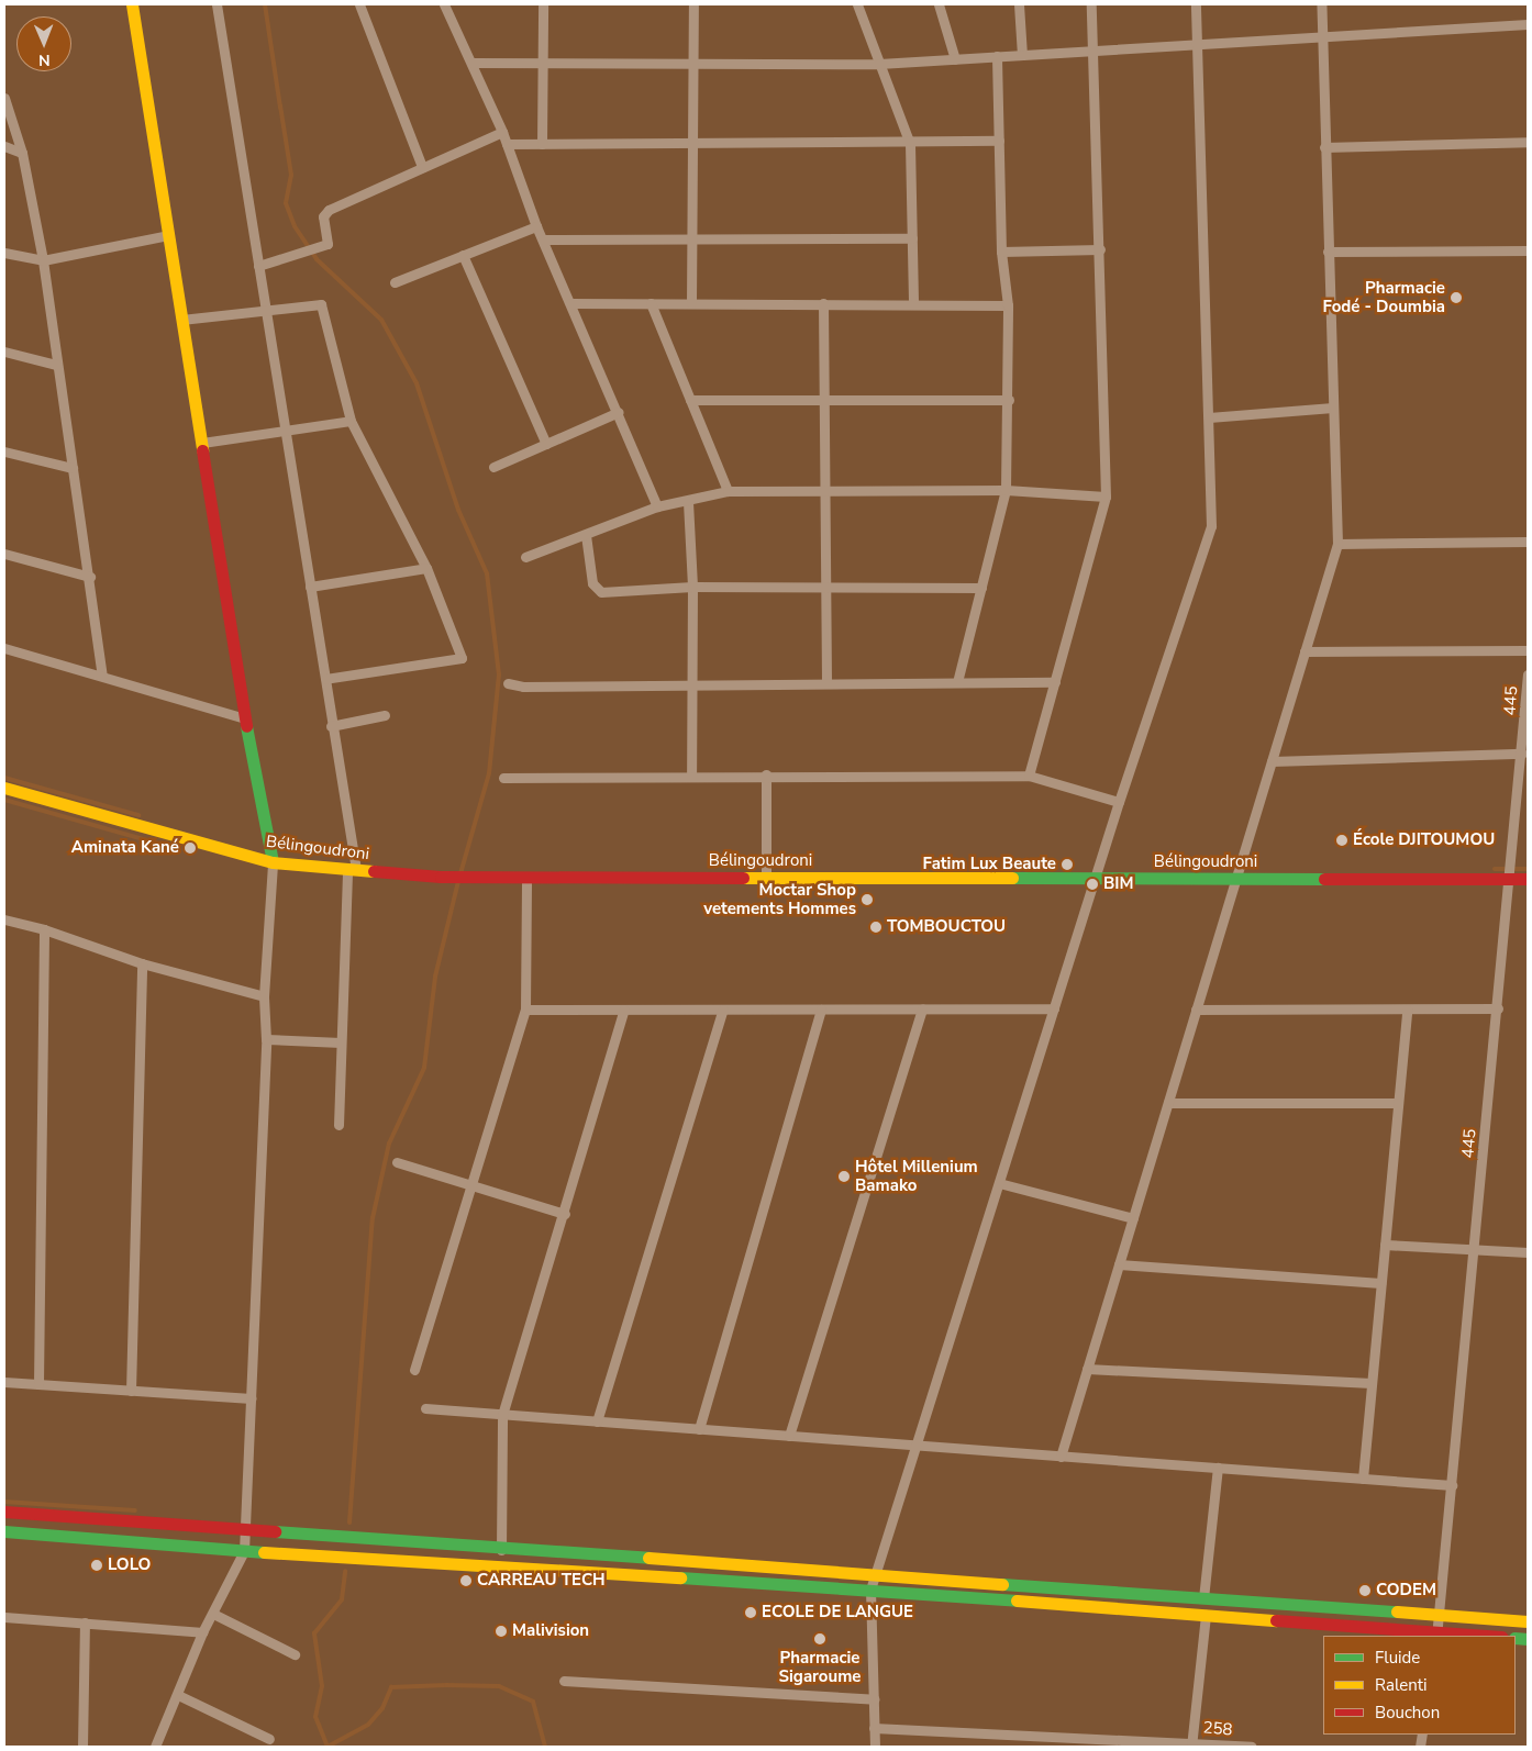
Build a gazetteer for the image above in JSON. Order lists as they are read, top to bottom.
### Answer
{
  "streets": {
    "main road": ["Bélingoudroni"],
    "street": ["445", "258"]
  },
  "crossings": [
    ["445", "Bélingoudroni"]
  ],
  "places": [
    "Pharmacie Fodé - Doumbia",
    "École DJITOUMOU",
    "Aminata Kané",
    "Fatim Lux Beaute",
    "BIM",
    "Moctar Shop vetements Hommes",
    "TOMBOUCTOU",
    "Hôtel Millenium Bamako",
    "LOLO",
    "CARREAU TECH",
    "CODEM",
    "ECOLE DE LANGUE",
    "Malivision",
    "Pharmacie Sigaroume"
  ],
  "legend": ["Fluide", "Ralenti", "Bouchon"],
  "north": "bottom"
}
